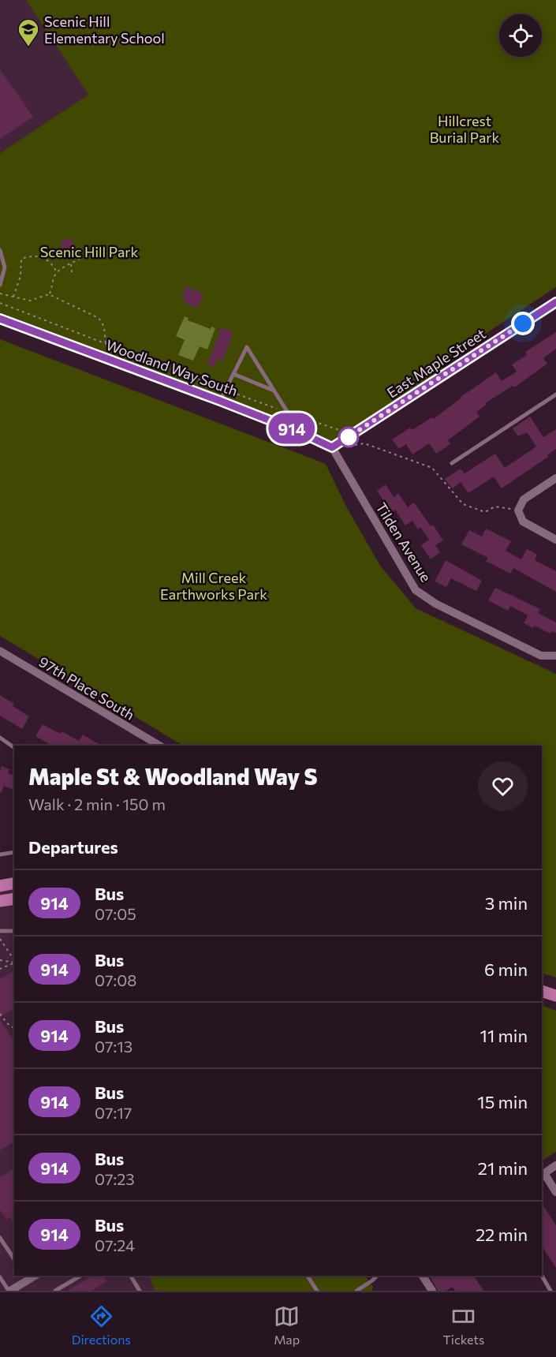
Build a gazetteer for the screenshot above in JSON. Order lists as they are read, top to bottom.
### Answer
{
  "streets": {
    "street": [
      "East Maple Street",
      "Woodland Way South",
      "Tilden Avenue",
      "97th Place South"
    ]
  },
  "crossings": [
    ["East Maple Street", "Woodland Way South"],
    ["East Maple Street", "Tilden Avenue"],
    ["Woodland Way South", "Tilden Avenue"]
  ],
  "parks": ["Hillcrest Burial Park", "Scenic Hill Park", "Mill Creek Earthworks Park"],
  "places": {
    "school or university": ["Scenic Hill Elementary School"]
  },
  "lines": ["bus line 914"],
  "page": {
    "on_map": "914",
    "heading": [
      ["Maple St & Woodland Way S", "Walk · 2 min · 150 m"],
      "Departures"
    ],
    "list": [
      {
        "mark": "914",
        "name": "Bus",
        "note": "07:05",
        "value": "3 min"
      },
      {
        "mark": "914",
        "name": "Bus",
        "note": "07:08",
        "value": "6 min"
      },
      {
        "mark": "914",
        "name": "Bus",
        "note": "07:13",
        "value": "11 min"
      },
      {
        "mark": "914",
        "name": "Bus",
        "note": "07:17",
        "value": "15 min"
      },
      {
        "mark": "914",
        "name": "Bus",
        "note": "07:23",
        "value": "21 min"
      },
      {
        "mark": "914",
        "name": "Bus",
        "note": "07:24",
        "value": "22 min"
      }
    ],
    "tabs": ["Directions", "Map", "Tickets"]
  }
}
